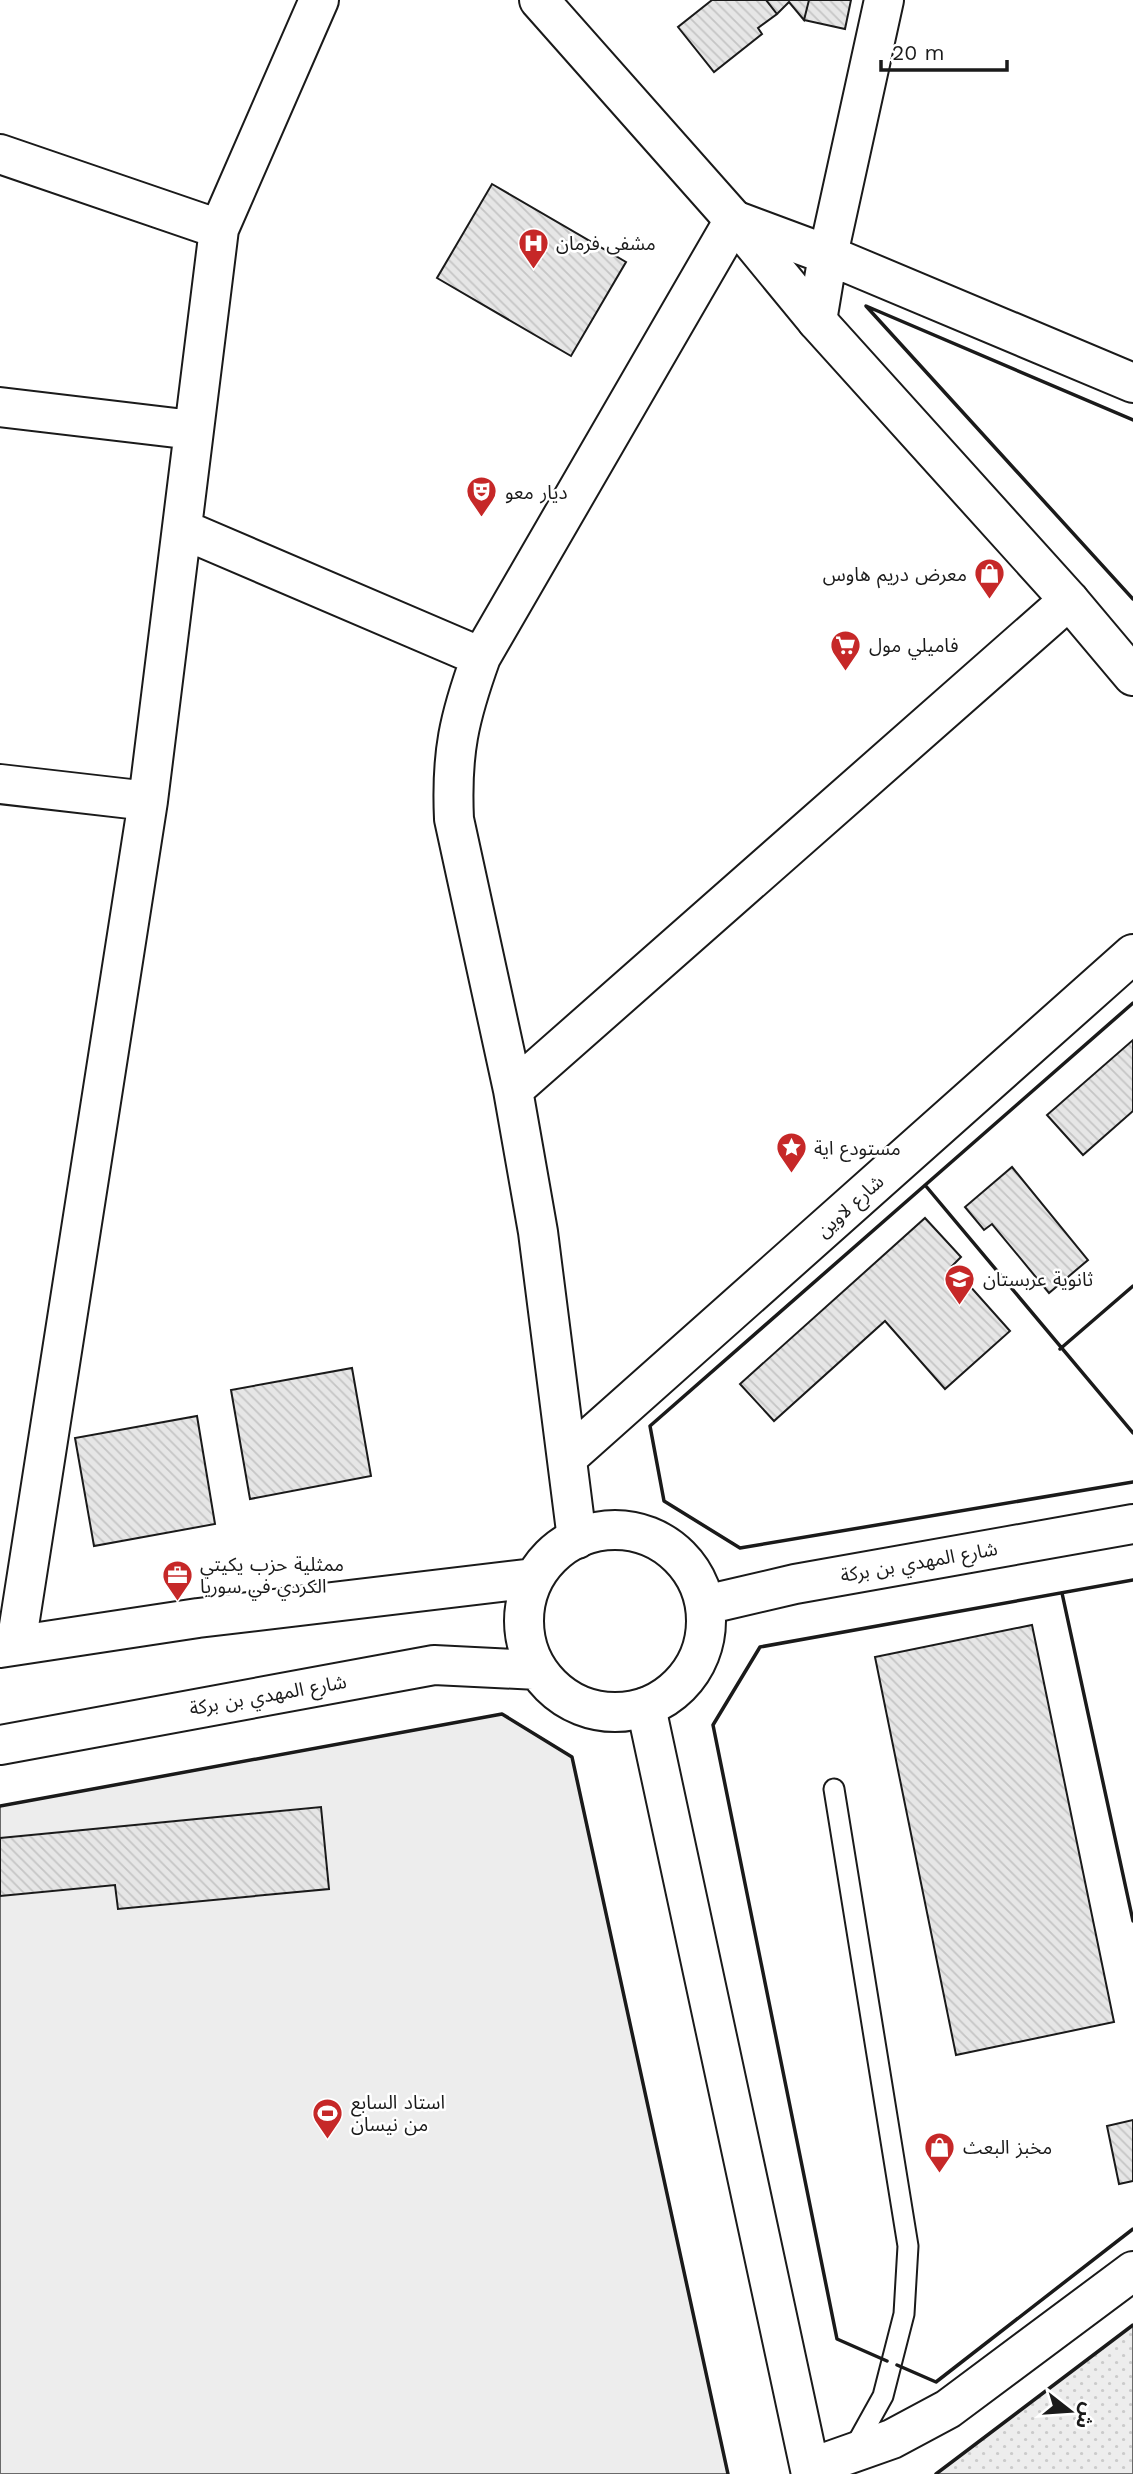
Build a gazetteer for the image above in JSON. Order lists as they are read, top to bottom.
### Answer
{
  "streets": {
    "main road": ["شارع لاوين", "شارع المهدي بن بركة"]
  },
  "places": {
    "hospital": ["مشفى فرمان"],
    "theatre": ["ديار معو"],
    "shop": ["معرض دريم هاوس", "مخبز البعث"],
    "supermarket": ["فاميلي مول"],
    "place": ["مستودع اية"],
    "school or university": ["ثانوية عربستان"],
    "office": ["ممثلية حزب يكيتي الكردي في سوريا"],
    "sports": ["استاد السابع من نيسان"]
  },
  "scale_bar": "20 m",
  "north": "right"
}
